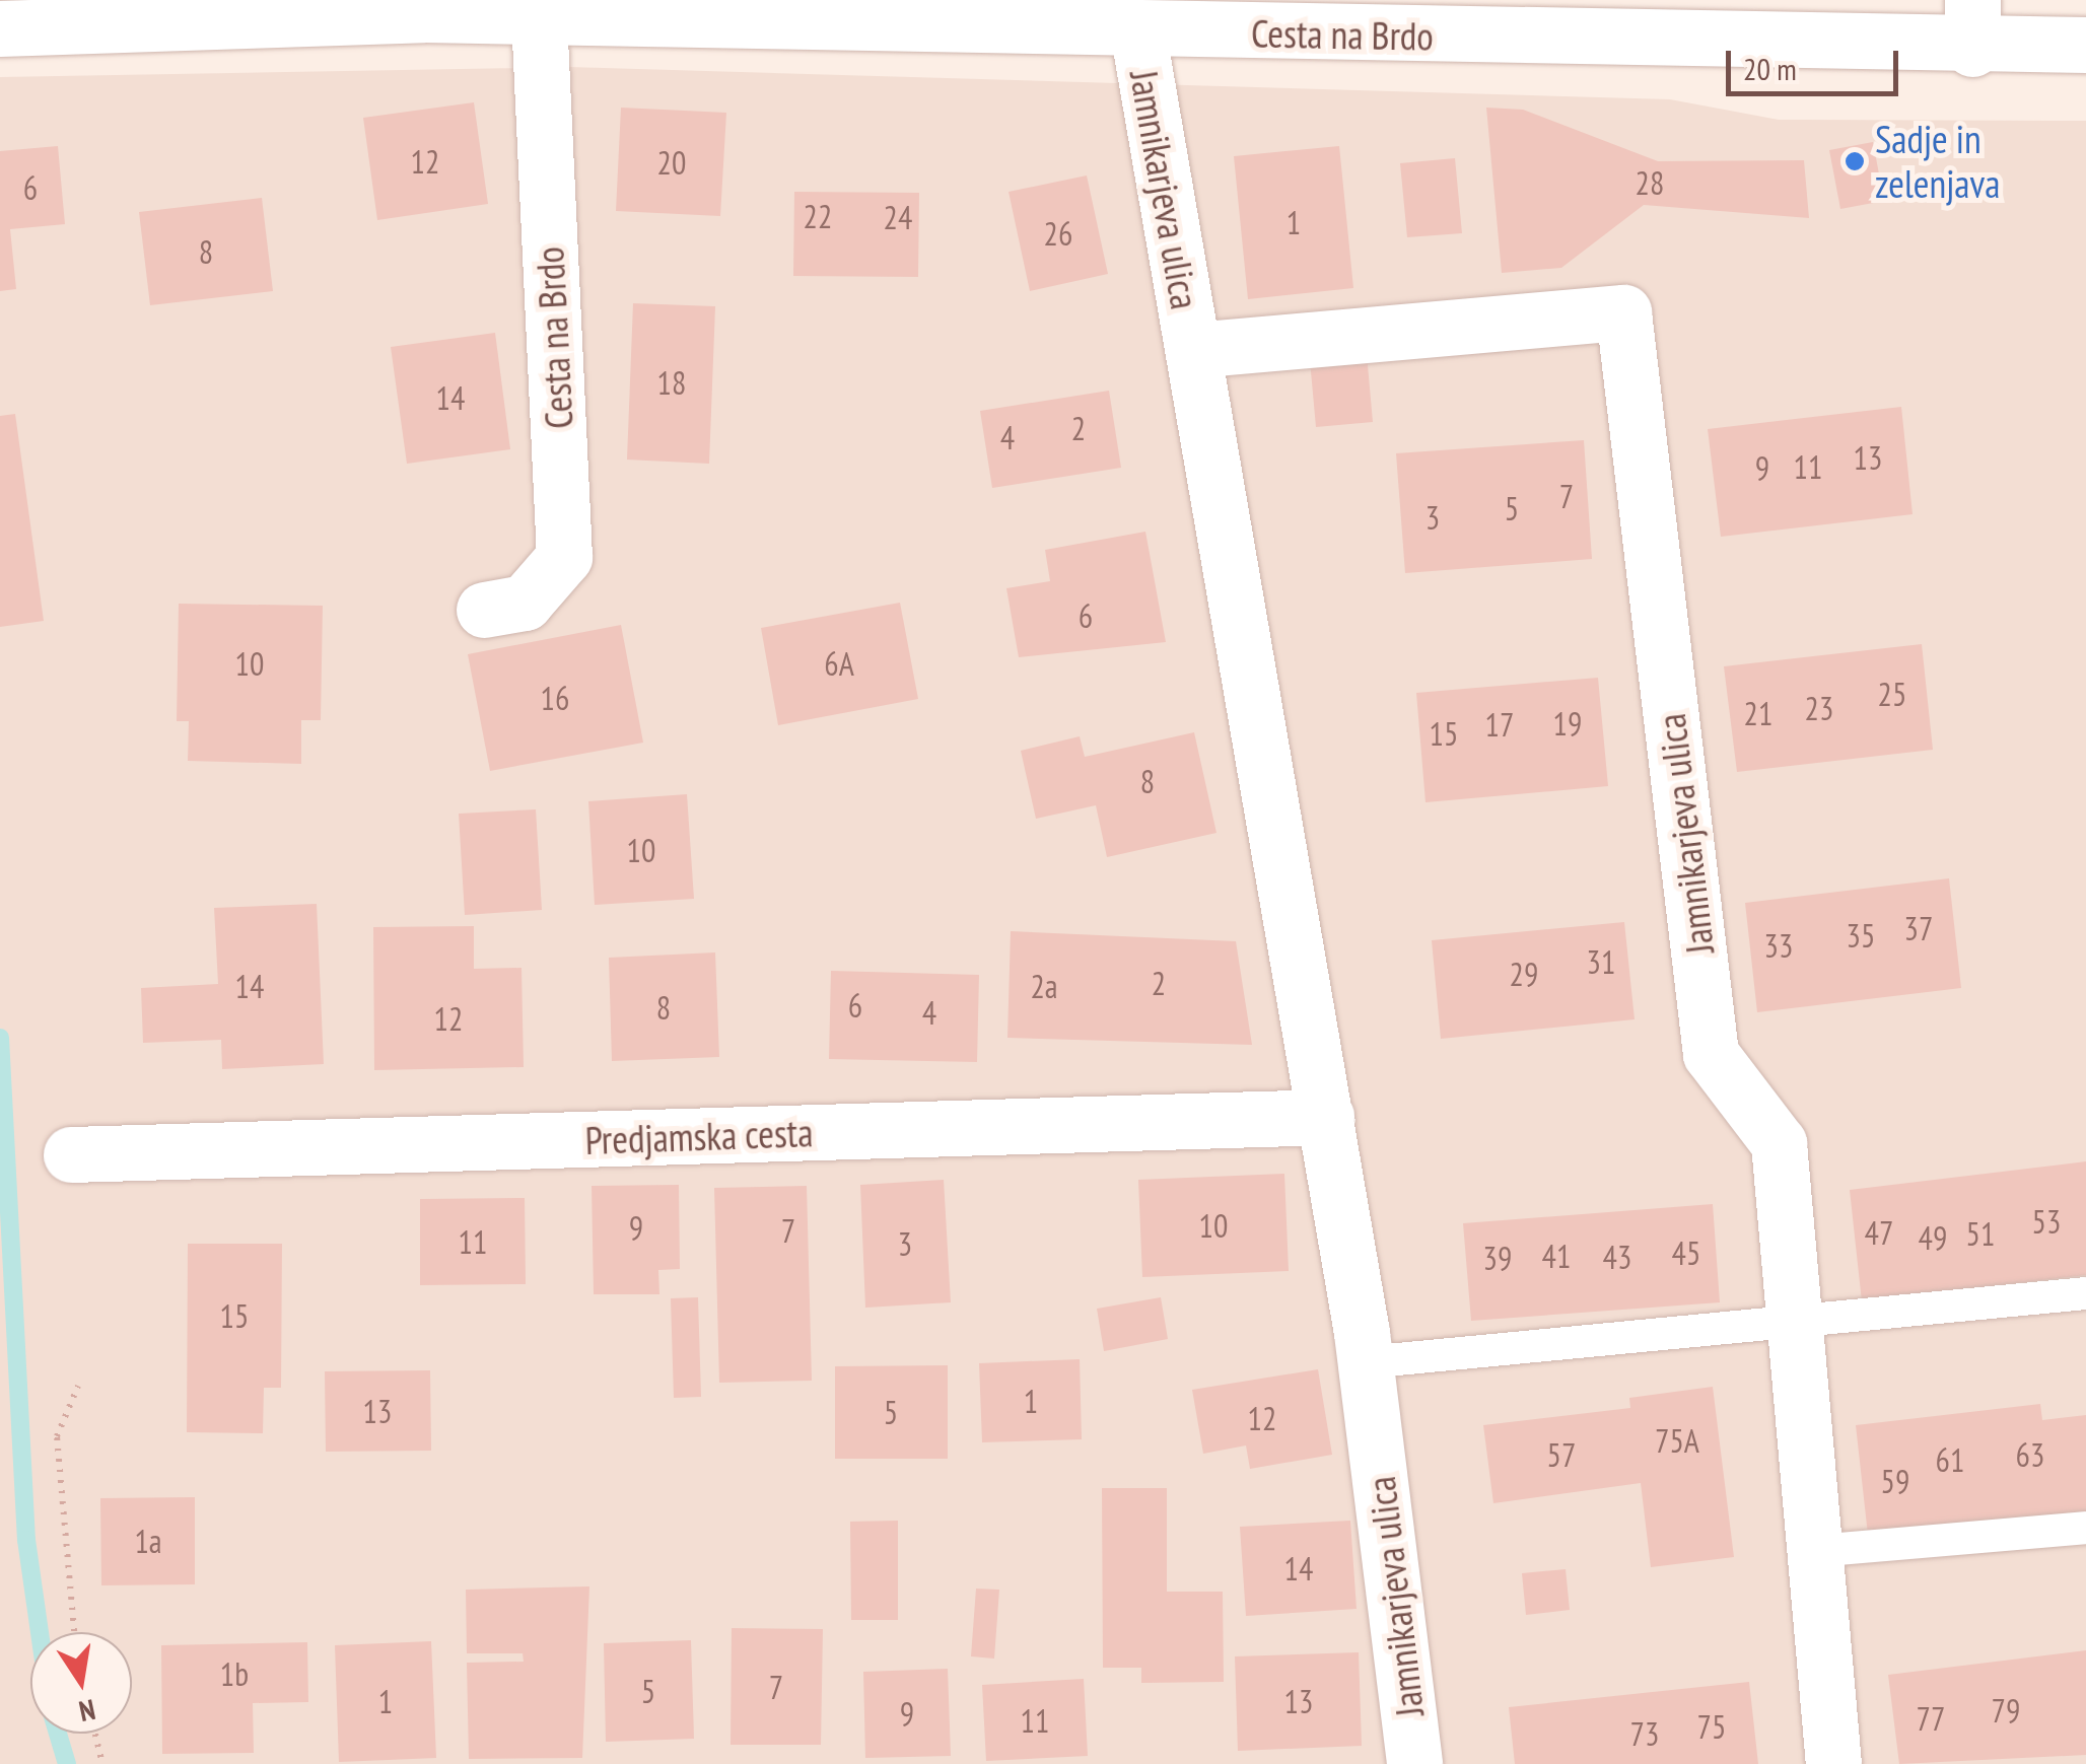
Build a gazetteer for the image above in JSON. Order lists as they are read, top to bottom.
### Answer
{
  "streets": {
    "street": ["Cesta na Brdo", "Jamnikarjeva ulica", "Predjamska cesta"]
  },
  "crossings": [
    ["Cesta na Brdo", "Jamnikarjeva ulica"],
    ["Jamnikarjeva ulica", "Predjamska cesta"]
  ],
  "places": ["Sadje in zelenjava"],
  "house_numbers": [
    "12",
    "20",
    "28",
    "6",
    "22",
    "24",
    "1",
    "26",
    "8",
    "18",
    "14",
    "2",
    "4",
    "13",
    "11",
    "9",
    "7",
    "5",
    "3",
    "6",
    "10",
    "6A",
    "25",
    "16",
    "23",
    "21",
    "19",
    "17",
    "15",
    "8",
    "10",
    "37",
    "35",
    "33",
    "31",
    "29",
    "2",
    "14",
    "2a",
    "6",
    "8",
    "4",
    "12",
    "53",
    "10",
    "9",
    "7",
    "47",
    "51",
    "49",
    "11",
    "3",
    "45",
    "41",
    "43",
    "39",
    "15",
    "1",
    "13",
    "5",
    "12",
    "75A",
    "57",
    "63",
    "61",
    "59",
    "1a",
    "14",
    "1b",
    "7",
    "5",
    "1",
    "13",
    "79",
    "9",
    "77",
    "11",
    "75",
    "73"
  ],
  "scale_bar": "20 m",
  "north": "bottom"
}
